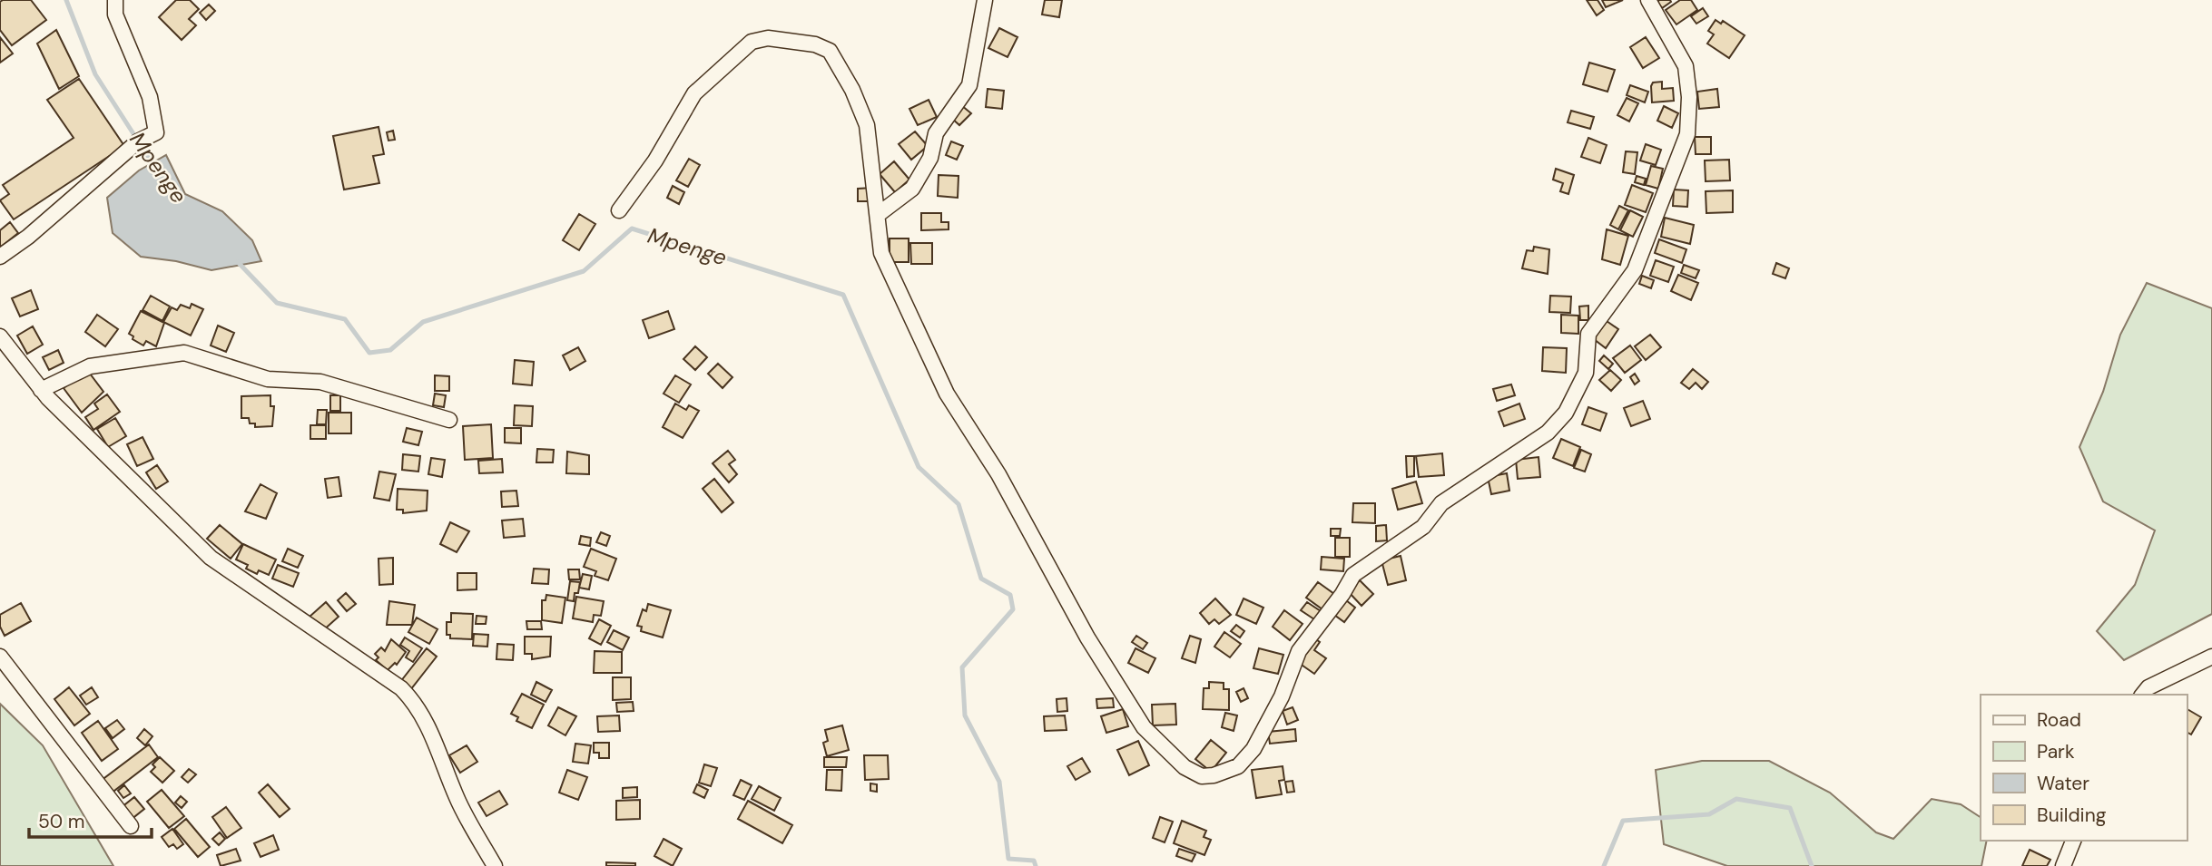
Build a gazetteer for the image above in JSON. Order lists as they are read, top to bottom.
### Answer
{
  "water": ["Mpenge"],
  "legend": [
    "Road",
    "Park",
    "Water",
    "Building"
  ],
  "scale_bar": "50 m"
}
